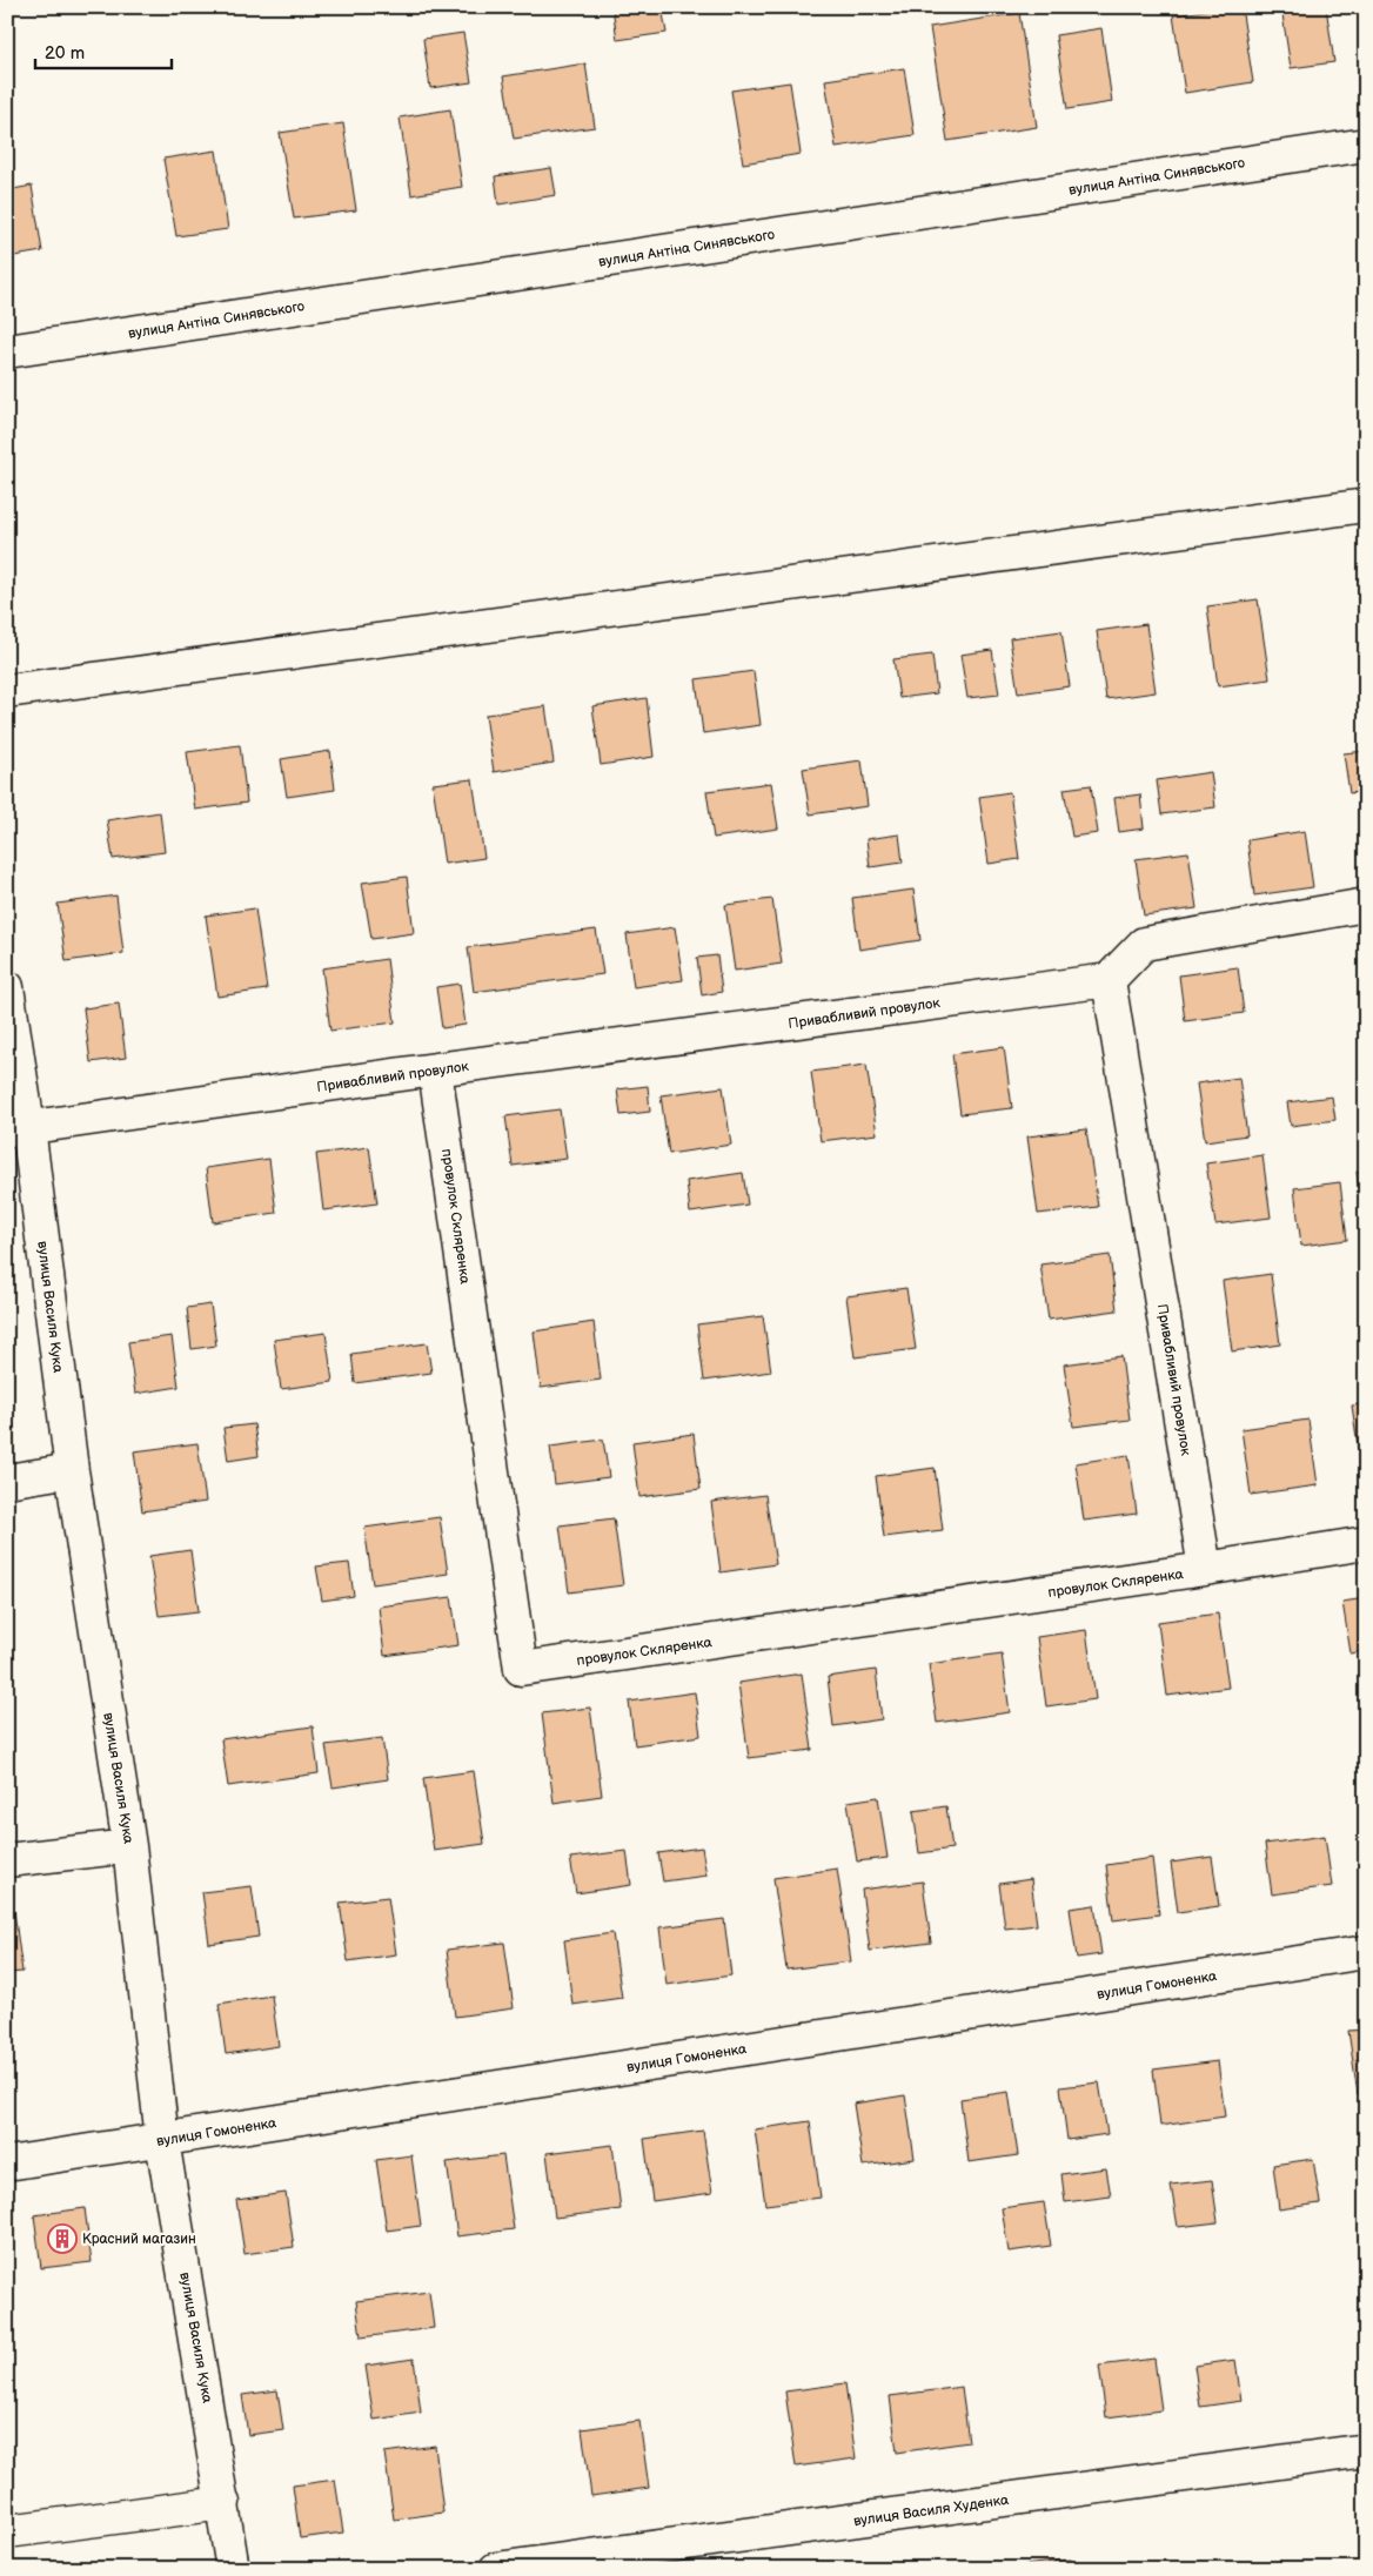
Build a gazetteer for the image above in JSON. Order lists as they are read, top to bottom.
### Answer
{
  "streets": {
    "street": [
      "вулиця Антіна Синявського",
      "Привабливий провулок",
      "провулок Скляренка",
      "вулиця Василя Кука",
      "вулиця Гомоненка",
      "вулиця Василя Худенка"
    ]
  },
  "crossings": [
    ["Привабливий провулок", "провулок Скляренка"],
    ["Привабливий провулок", "вулиця Василя Кука"],
    ["вулиця Василя Кука", "вулиця Гомоненка"]
  ],
  "places": {
    "building": ["Красний магазин"]
  },
  "scale_bar": "20 m"
}
